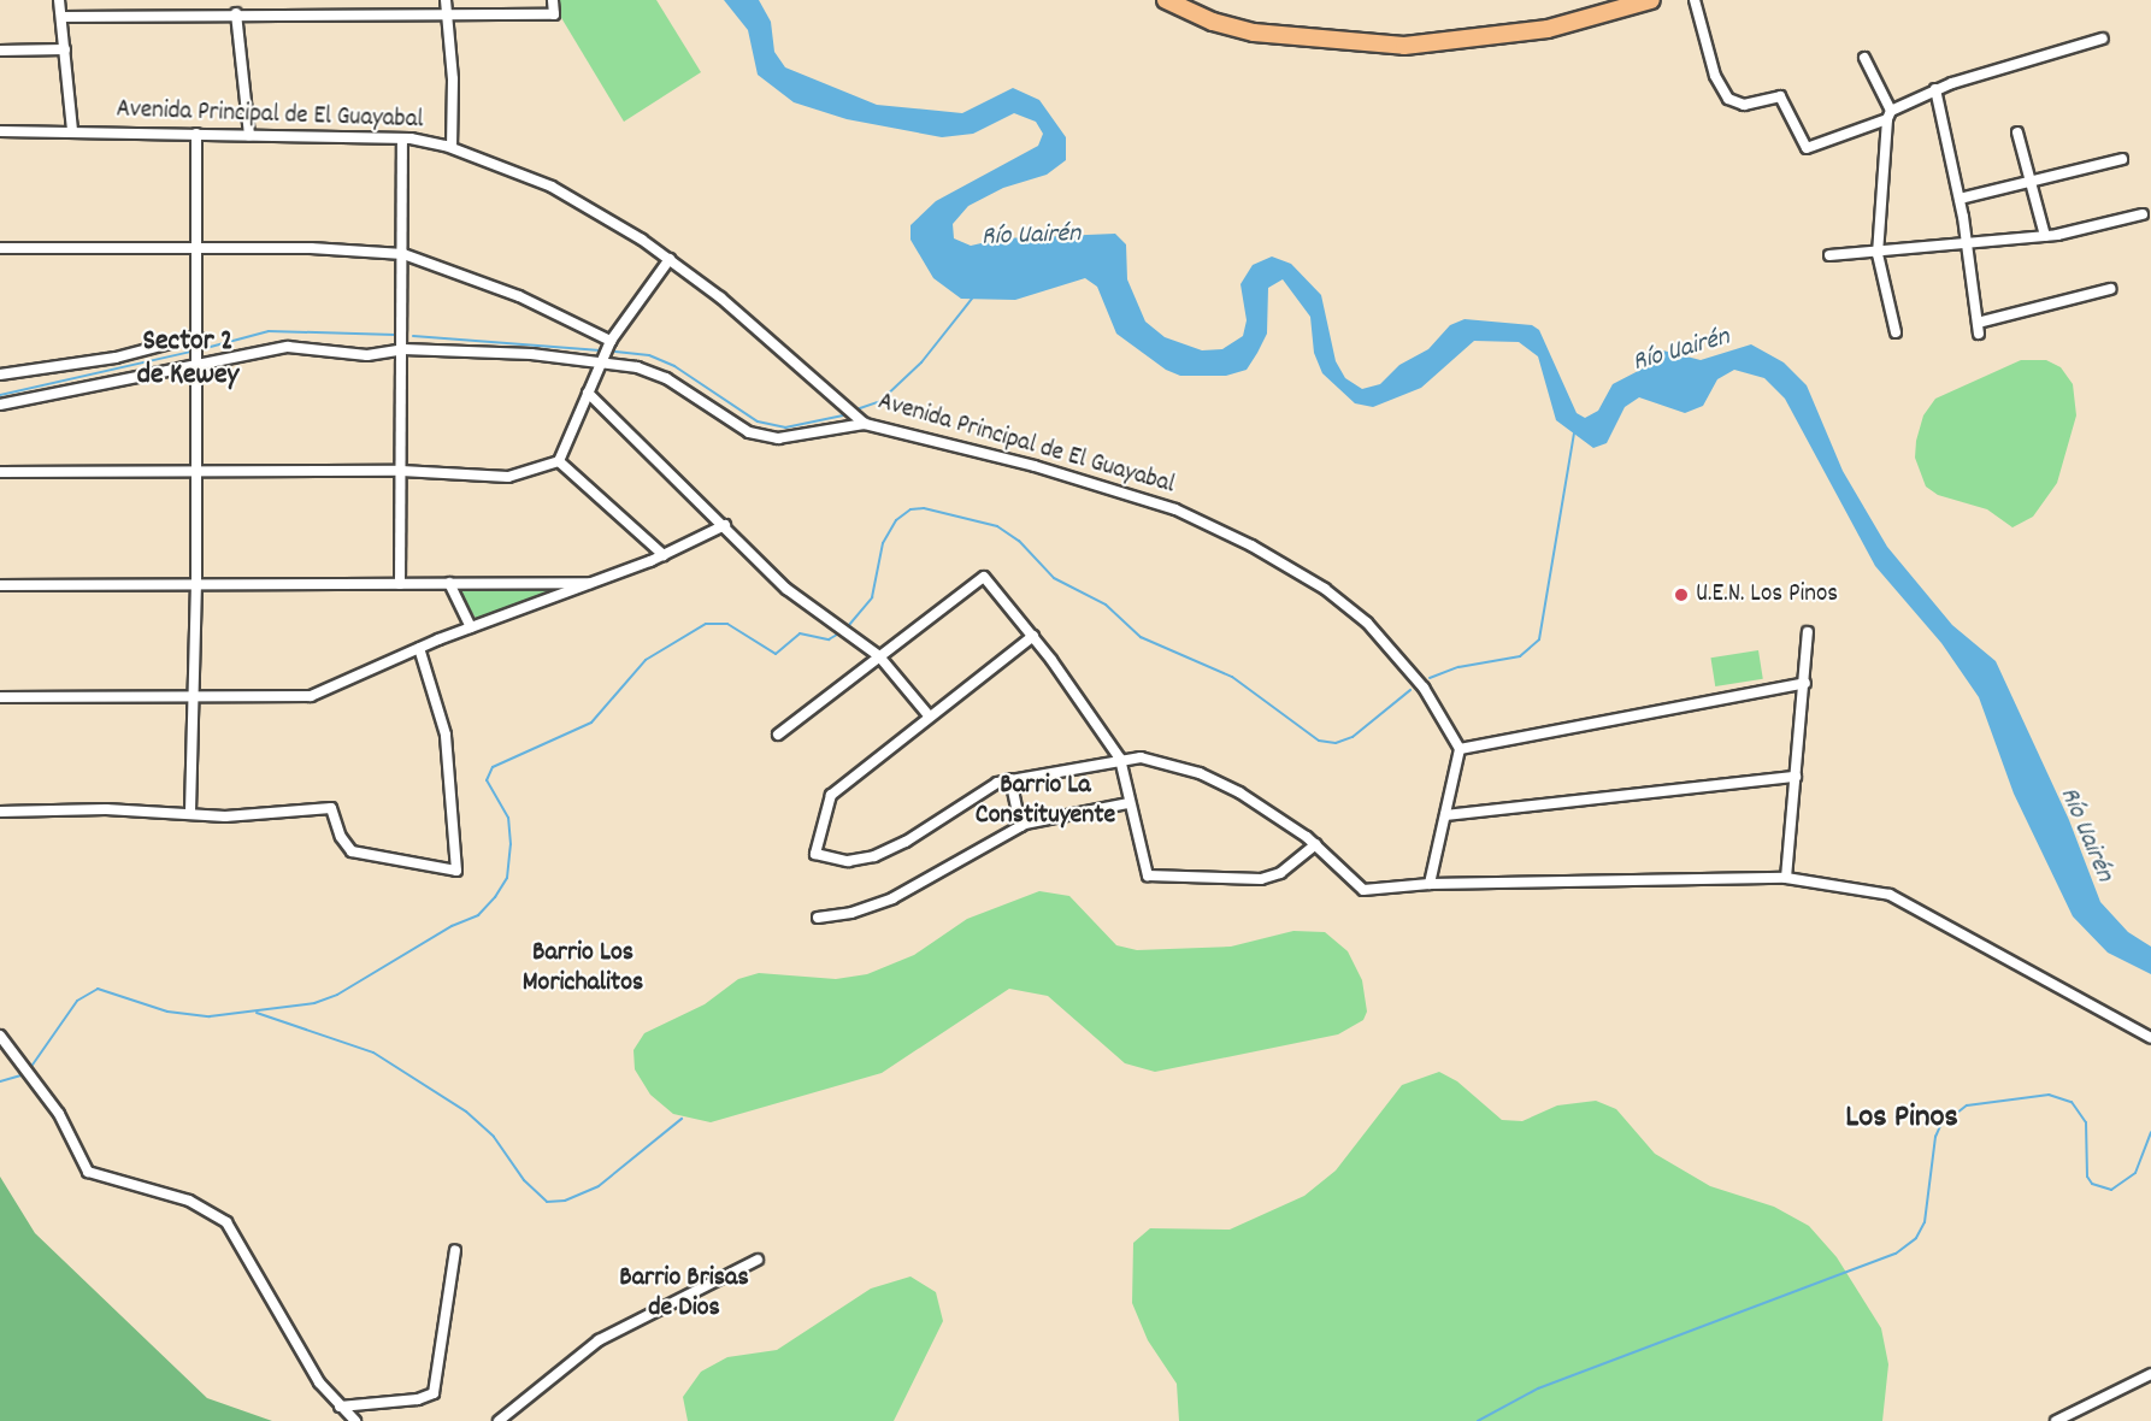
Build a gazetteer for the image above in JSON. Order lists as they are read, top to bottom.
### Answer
{
  "streets": {
    "street": ["Avenida Principal de El Guayabal"]
  },
  "districts": [
    "Sector 2 de Kewey",
    "Barrio La Constituyente",
    "Barrio Los Morichalitos",
    "Los Pinos",
    "Barrio Brisas de Dios"
  ],
  "water": ["Río Uairén"],
  "places": ["U.E.N. Los Pinos"]
}
